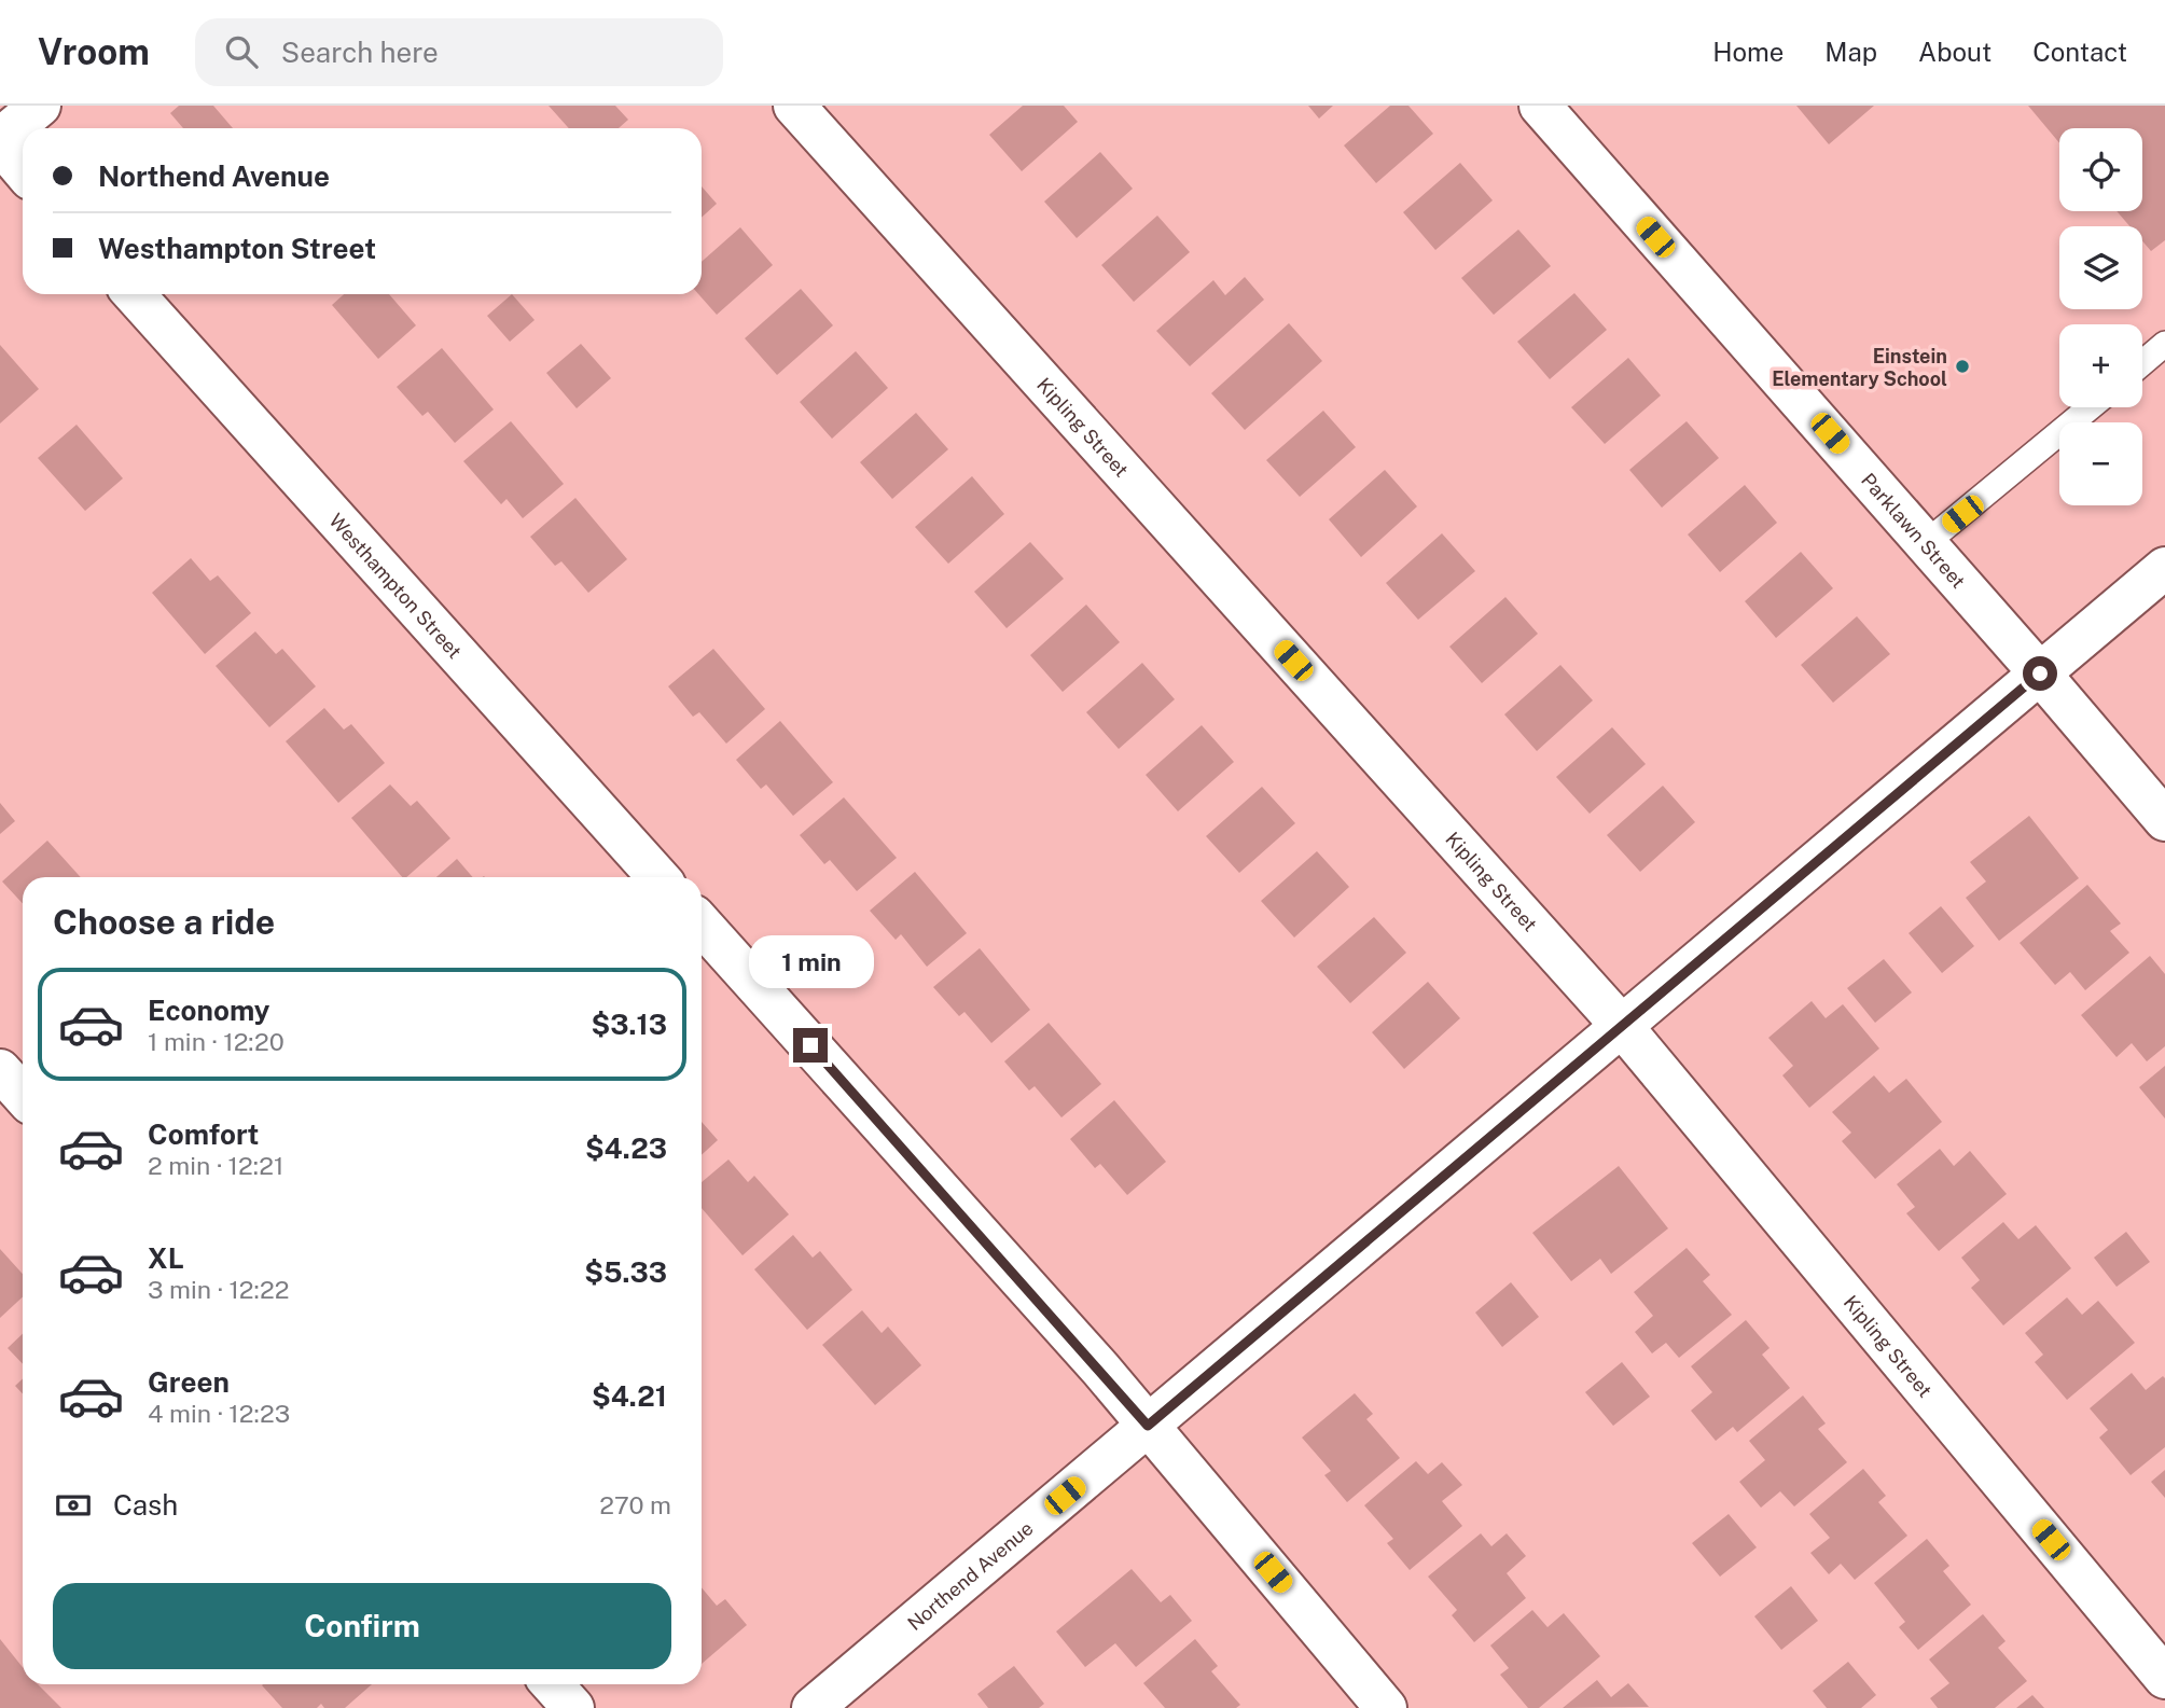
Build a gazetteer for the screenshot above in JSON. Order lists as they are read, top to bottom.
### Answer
{
  "streets": {
    "street": [
      "Kipling Street",
      "Parklawn Street",
      "Westhampton Street",
      "Northend Avenue"
    ]
  },
  "crossings": [
    ["Kipling Street", "Northend Avenue"],
    ["Parklawn Street", "Northend Avenue"]
  ],
  "places": ["Einstein Elementary School"],
  "page": {
    "header": "Vroom",
    "search": "Search here",
    "nav": [
      "Home",
      "Map",
      "About",
      "Contact"
    ],
    "map_buttons": ["+", "−"],
    "banner": ["Northend Avenue", "Westhampton Street"],
    "heading": "Choose a ride",
    "bubble": "1 min",
    "list": [
      {
        "name": "Economy",
        "note": "1 min · 12:20",
        "value": "$3.13"
      },
      {
        "name": "Comfort",
        "note": "2 min · 12:21",
        "value": "$4.23"
      },
      {
        "name": "XL",
        "note": "3 min · 12:22",
        "value": "$5.33"
      },
      {
        "name": "Green",
        "note": "4 min · 12:23",
        "value": "$4.21"
      }
    ],
    "pay": ["Cash", "270 m"],
    "buttons": "Confirm"
  }
}
